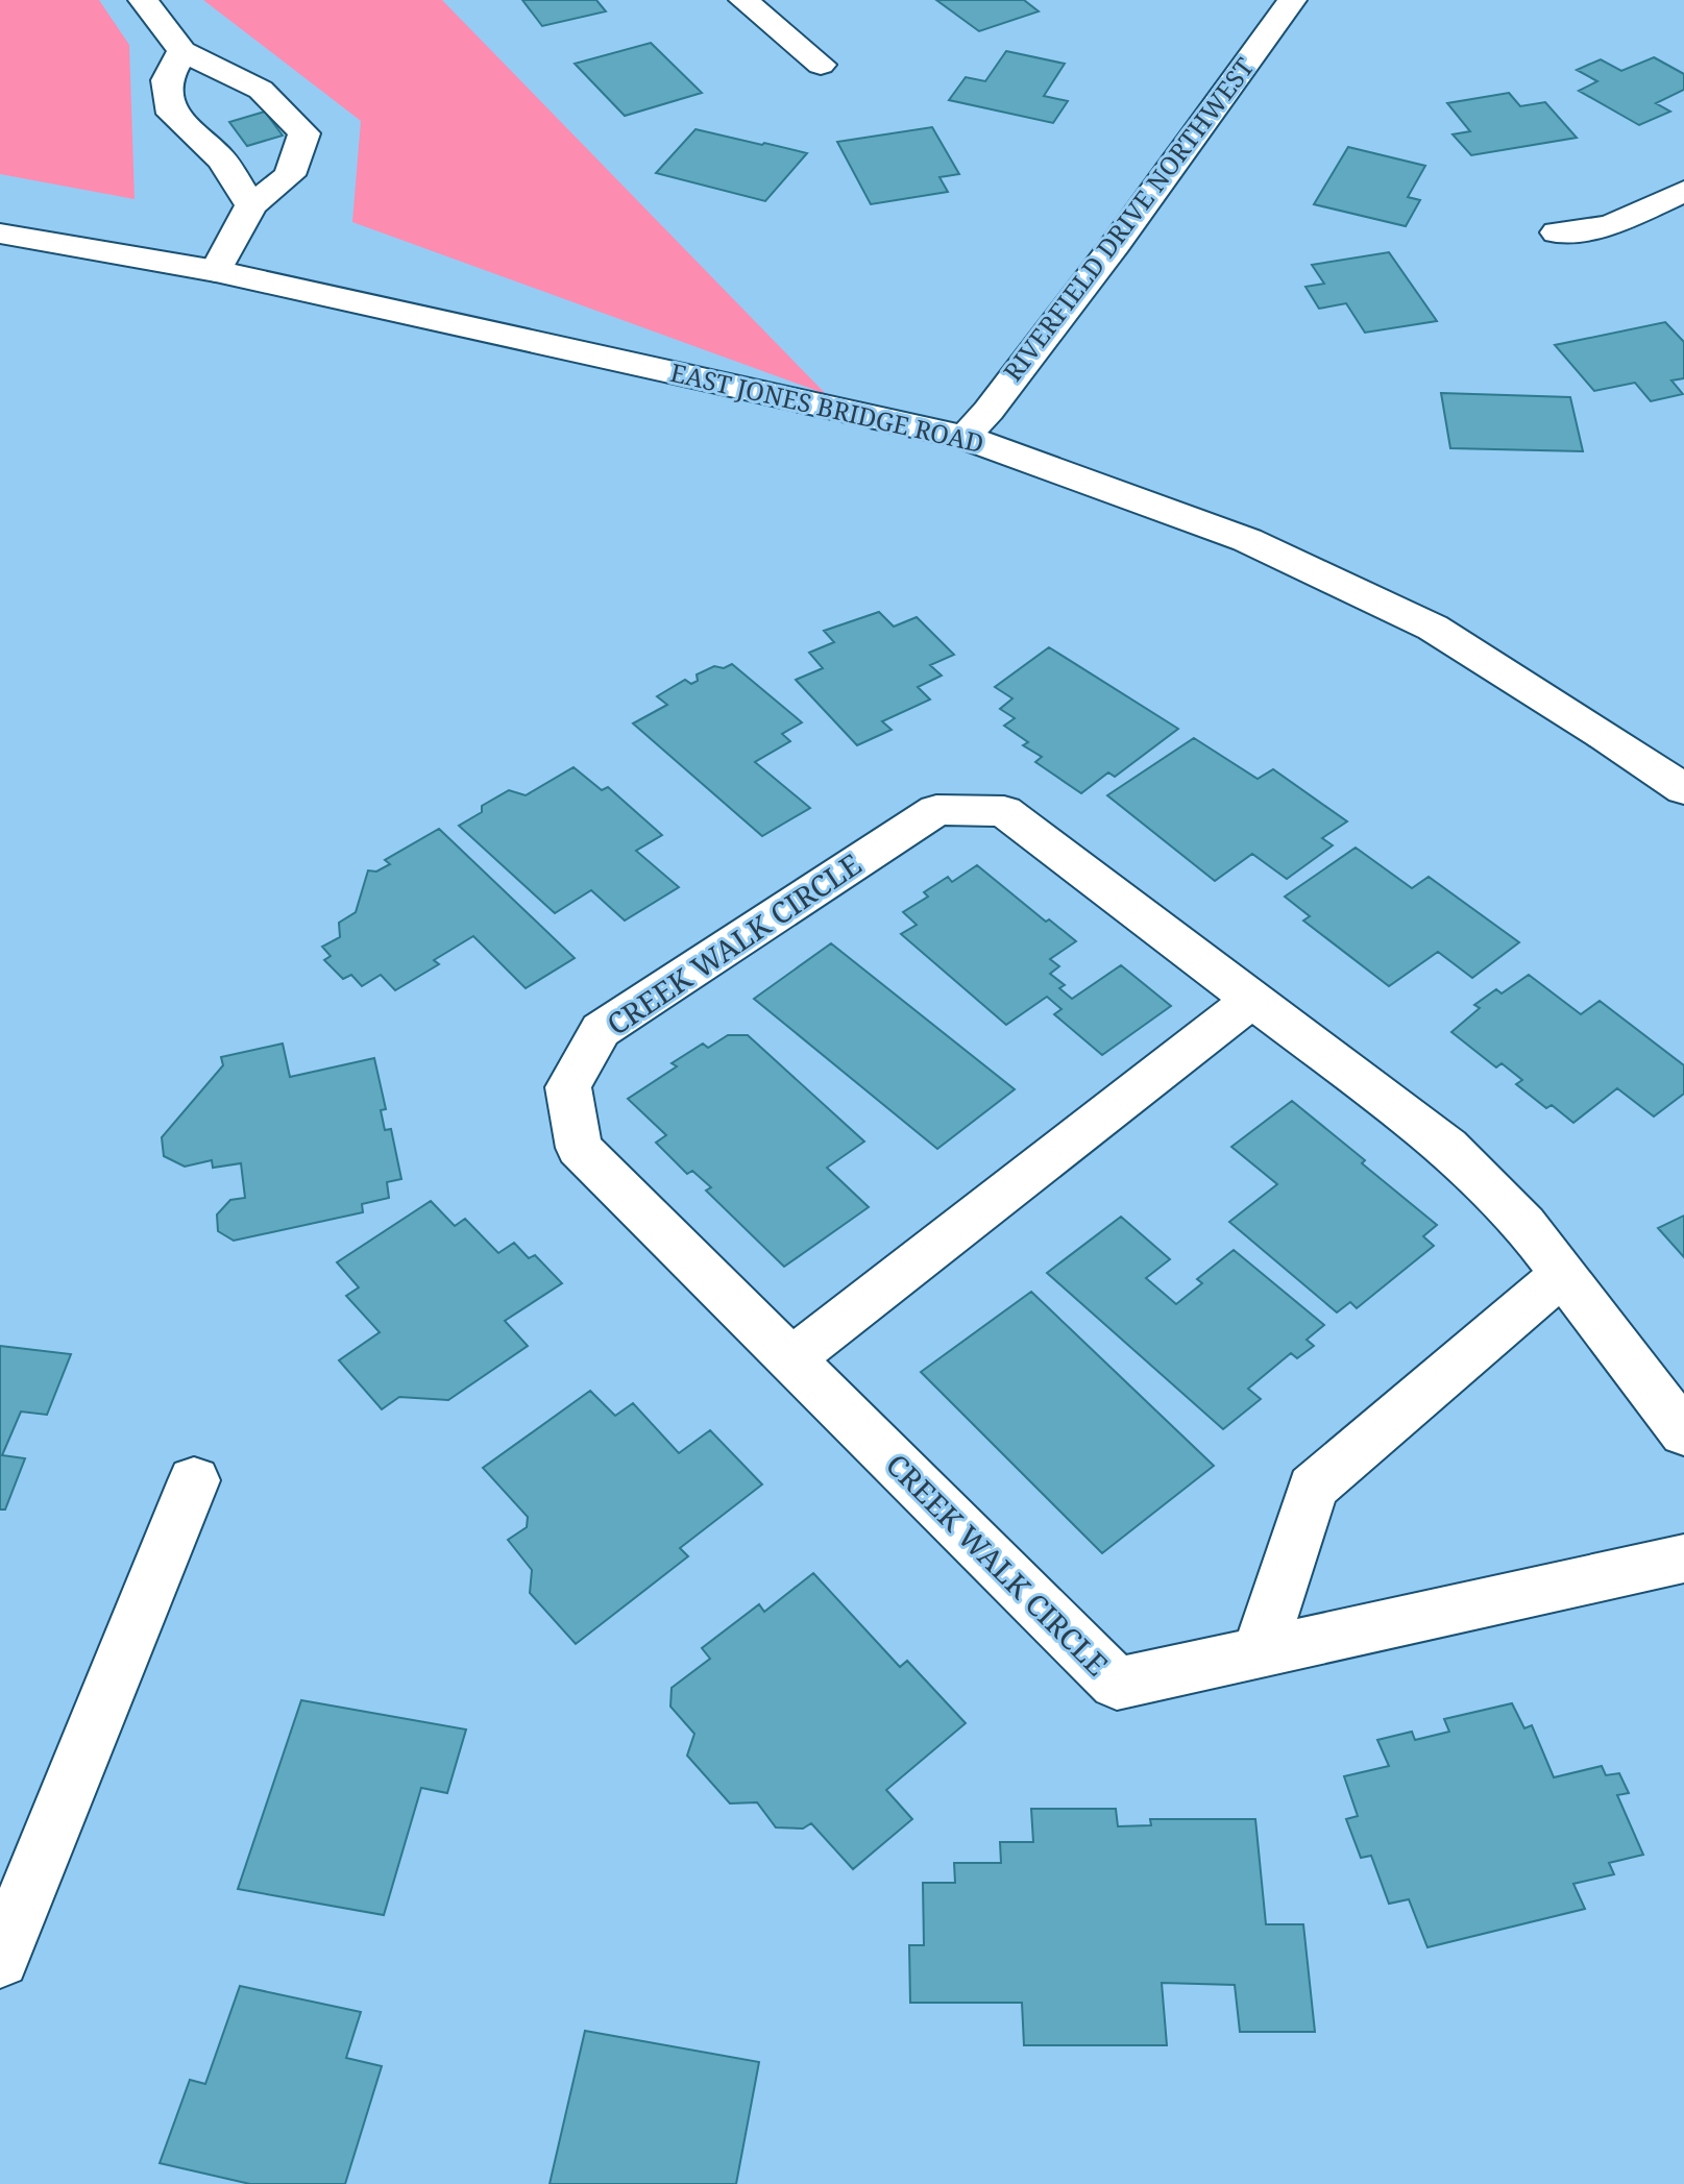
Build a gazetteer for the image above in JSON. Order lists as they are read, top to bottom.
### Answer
{
  "streets": {
    "street": ["RIVERFIELD DRIVE NORTHWEST", "EAST JONES BRIDGE ROAD", "CREEK WALK CIRCLE"]
  },
  "crossings": [
    ["RIVERFIELD DRIVE NORTHWEST", "EAST JONES BRIDGE ROAD"]
  ]
}
